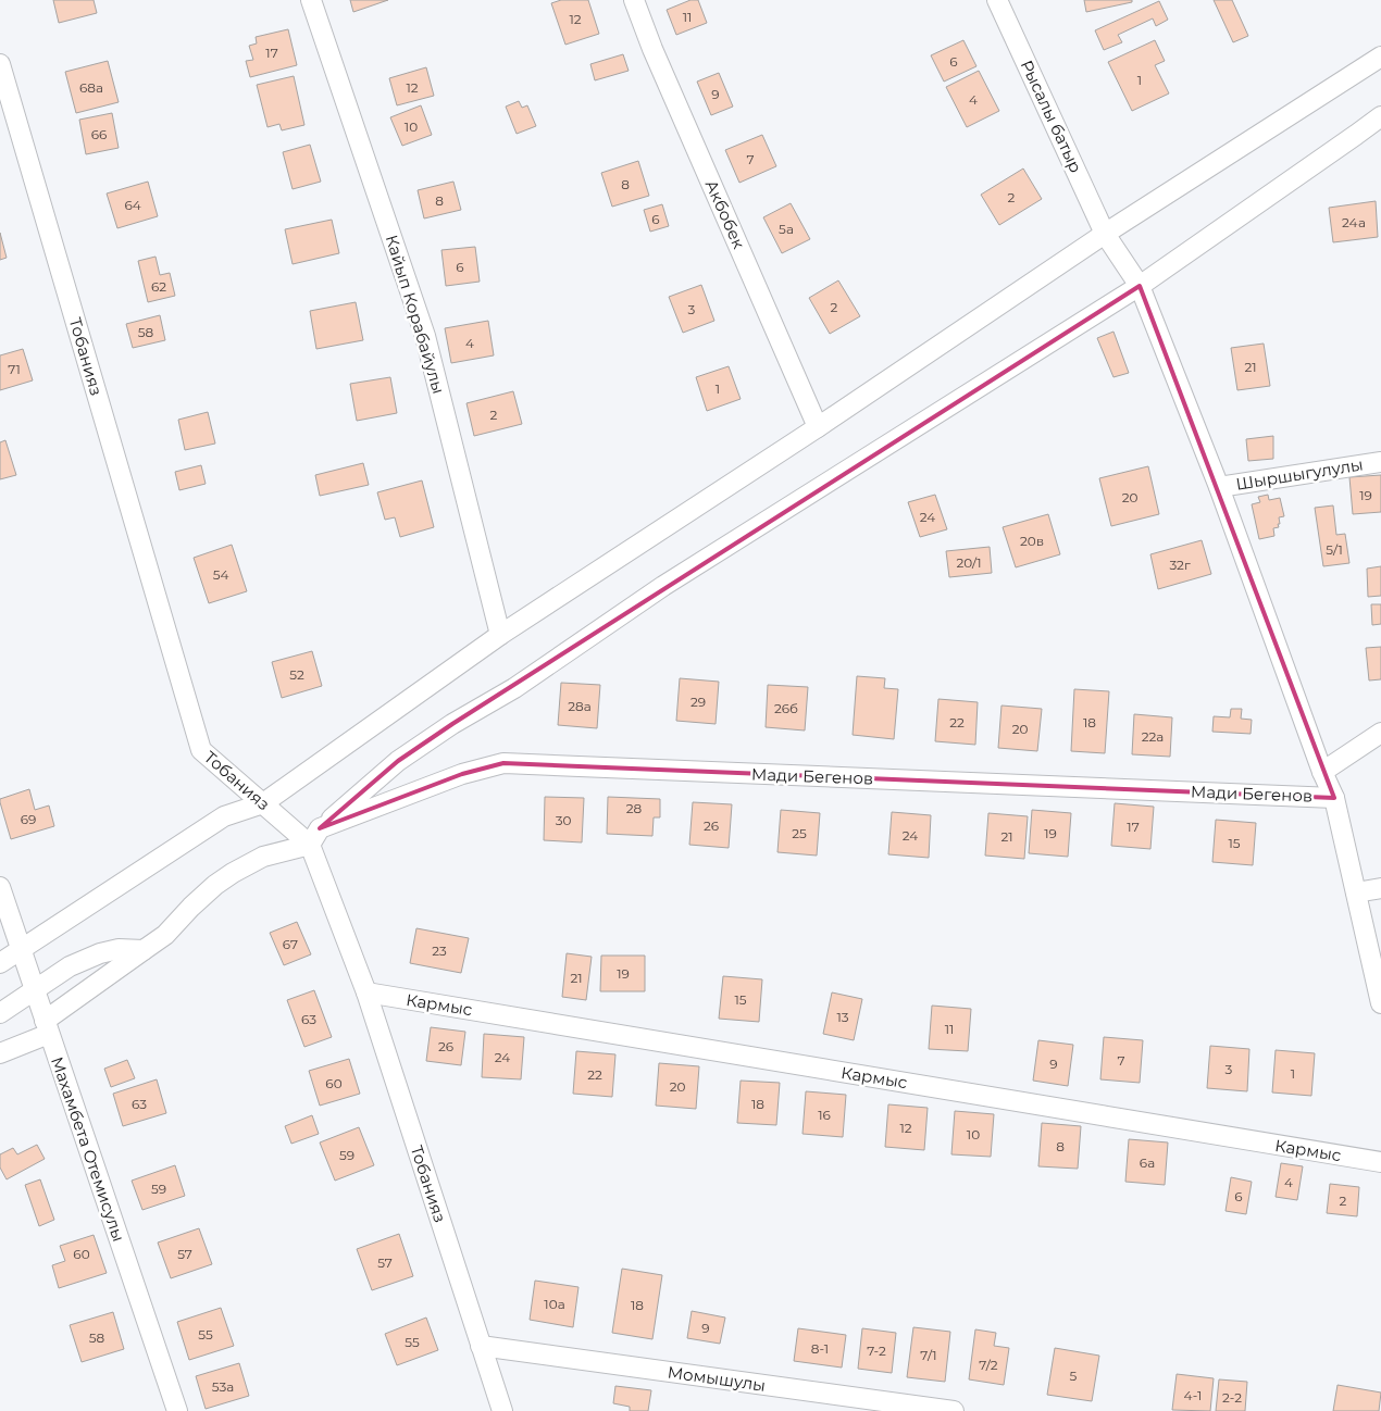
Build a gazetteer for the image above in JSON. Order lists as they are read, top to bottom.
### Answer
{
  "streets": {
    "street": [
      "Рысалы батыр",
      "Акбобек",
      "Кайып Корабайулы",
      "Тобанияз",
      "Шыршыгулулы",
      "Мади Бегенов",
      "Кармыс",
      "Махамбета Отемисулы",
      "Момышулы"
    ]
  },
  "crossings": [
    ["Рысалы батыр", "Шыршыгулулы"],
    ["Рысалы батыр", "Мади Бегенов"],
    ["Тобанияз", "Мади Бегенов"],
    ["Тобанияз", "Кармыс"],
    ["Тобанияз", "Момышулы"],
    ["Мади Бегенов", "Махамбета Отемисулы"]
  ],
  "house_numbers": [
    "11",
    "12",
    "17",
    "6",
    "1",
    "68а",
    "12",
    "9",
    "4",
    "10",
    "66",
    "7",
    "8",
    "2",
    "8",
    "64",
    "6",
    "24а",
    "5а",
    "6",
    "62",
    "2",
    "3",
    "58",
    "4",
    "21",
    "71",
    "1",
    "2",
    "19",
    "20",
    "24",
    "20в",
    "5/1",
    "20/1",
    "32г",
    "54",
    "52",
    "29",
    "28а",
    "26б",
    "22",
    "18",
    "20",
    "22а",
    "28",
    "69",
    "30",
    "26",
    "17",
    "25",
    "19",
    "24",
    "21",
    "15",
    "67",
    "23",
    "19",
    "21",
    "15",
    "13",
    "63",
    "11",
    "26",
    "24",
    "7",
    "9",
    "3",
    "1",
    "22",
    "60",
    "20",
    "63",
    "18",
    "16",
    "12",
    "10",
    "8",
    "59",
    "6а",
    "4",
    "59",
    "6",
    "2",
    "60",
    "57",
    "57",
    "10а",
    "18",
    "9",
    "55",
    "58",
    "55",
    "8-1",
    "7-2",
    "7/1",
    "7/2",
    "5",
    "53а",
    "4-1",
    "2-2"
  ]
}
